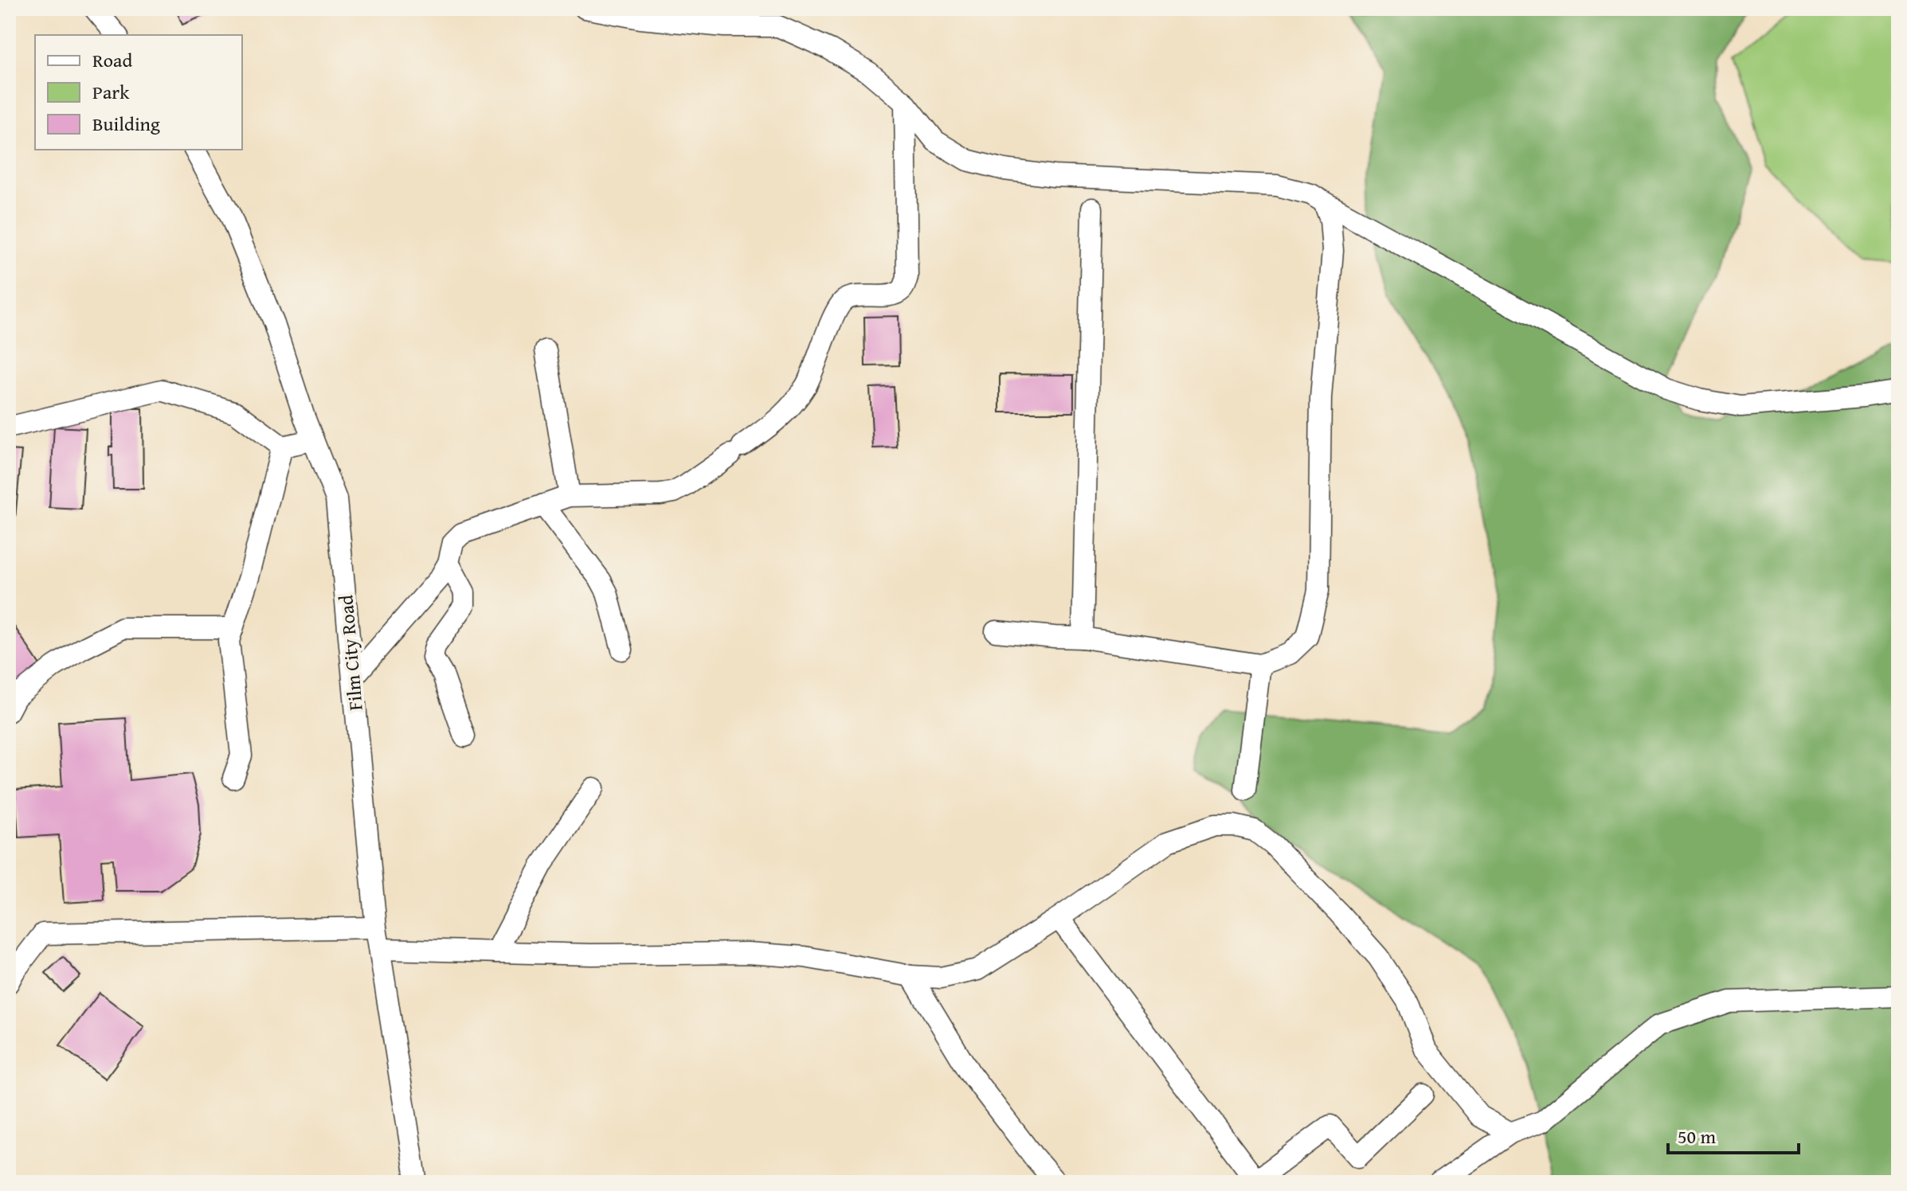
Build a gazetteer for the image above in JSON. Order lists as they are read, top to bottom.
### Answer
{
  "streets": {
    "street": ["Film City Road"]
  },
  "legend": ["Road", "Park", "Building"],
  "scale_bar": "50 m"
}
